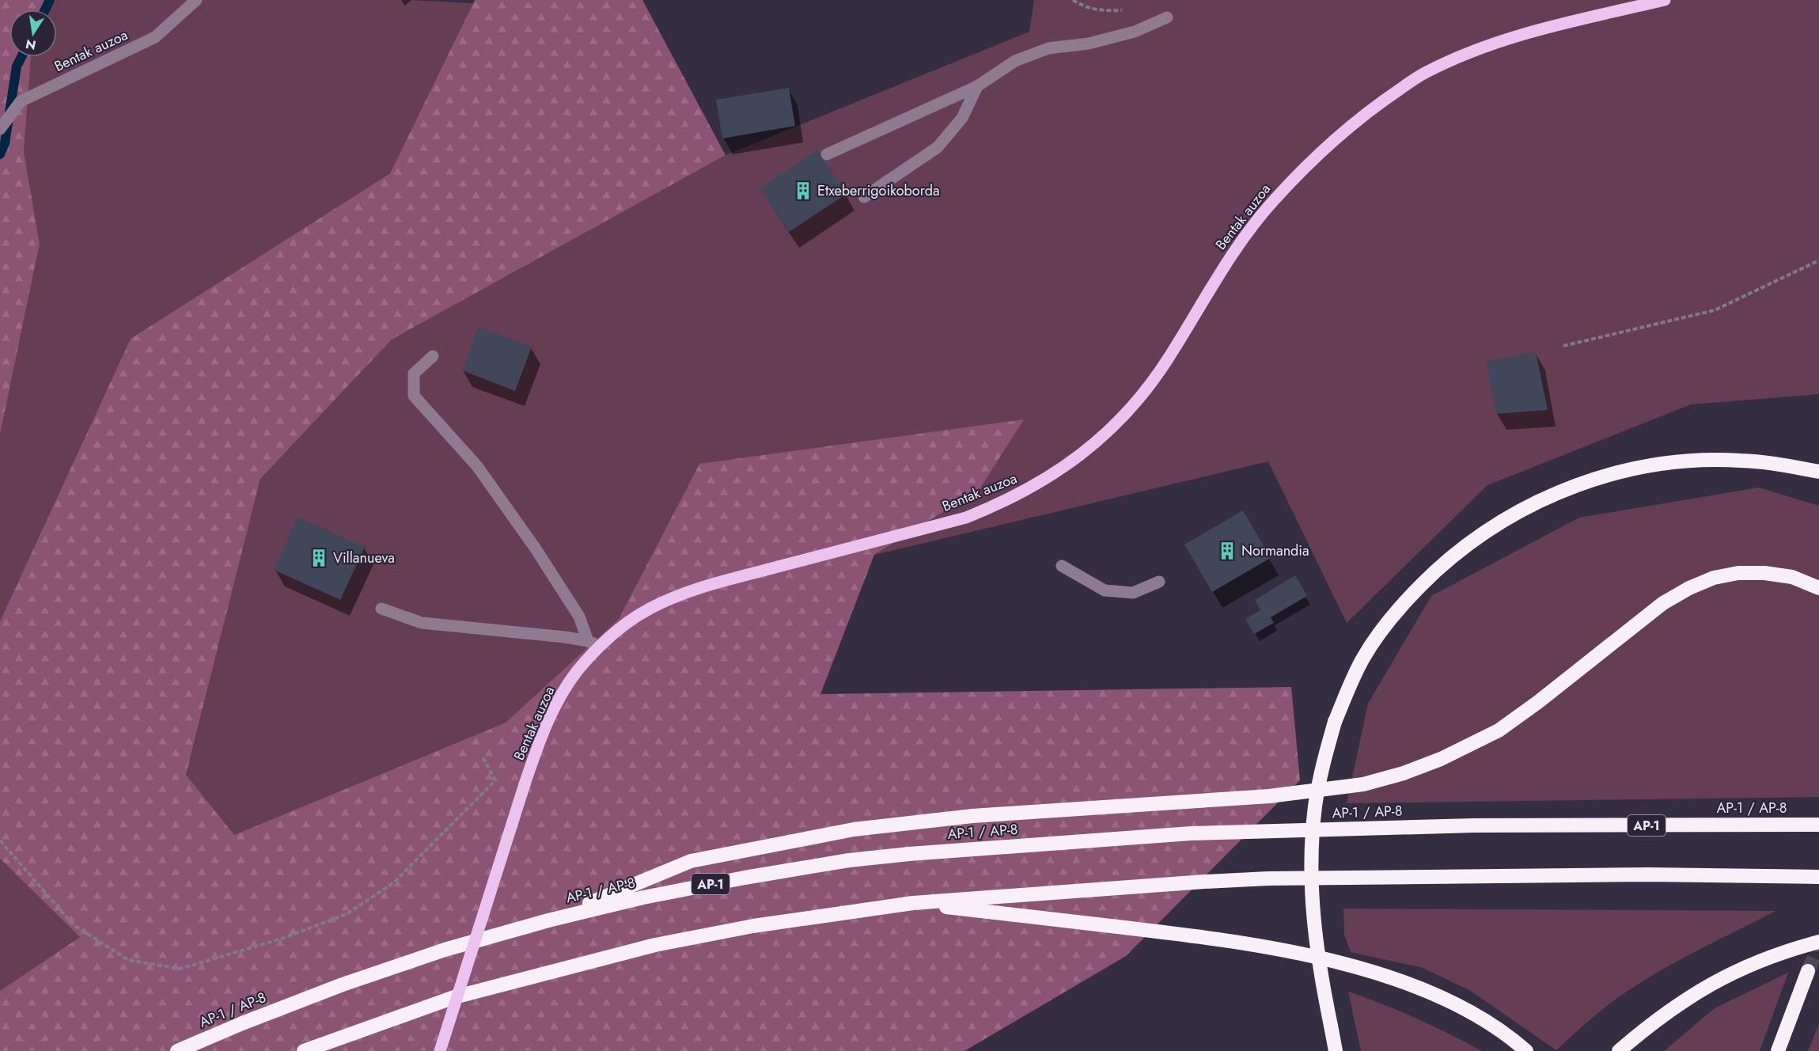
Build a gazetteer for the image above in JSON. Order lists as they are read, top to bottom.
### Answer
{
  "streets": {
    "highway": ["AP-1 / AP-8", "AP-1"],
    "main road": ["Bentak auzoa"]
  },
  "places": {
    "building": ["Etxeberrigoikoborda", "Normandia", "Villanueva"]
  },
  "north": "bottom"
}
